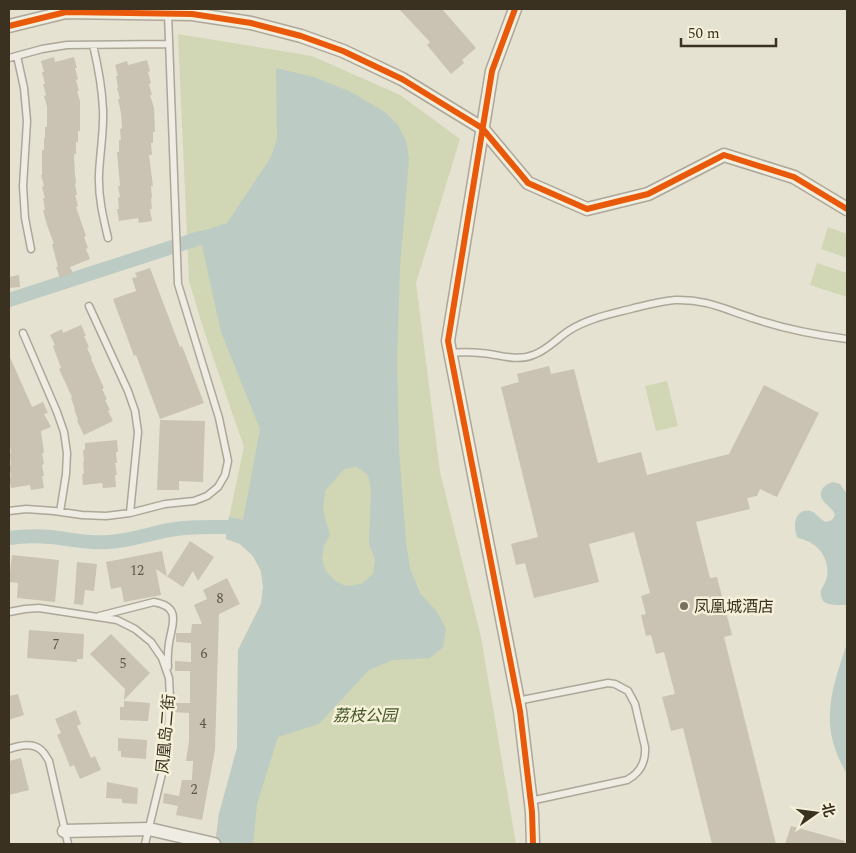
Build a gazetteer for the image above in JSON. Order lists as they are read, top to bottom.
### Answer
{
  "streets": {
    "lane": ["凤凰岛二街"]
  },
  "parks": ["荔枝公园"],
  "places": ["凤凰城酒店"],
  "house_numbers": [
    "12",
    "8",
    "7",
    "6",
    "5",
    "4",
    "2"
  ],
  "scale_bar": "50 m",
  "north": "right"
}
